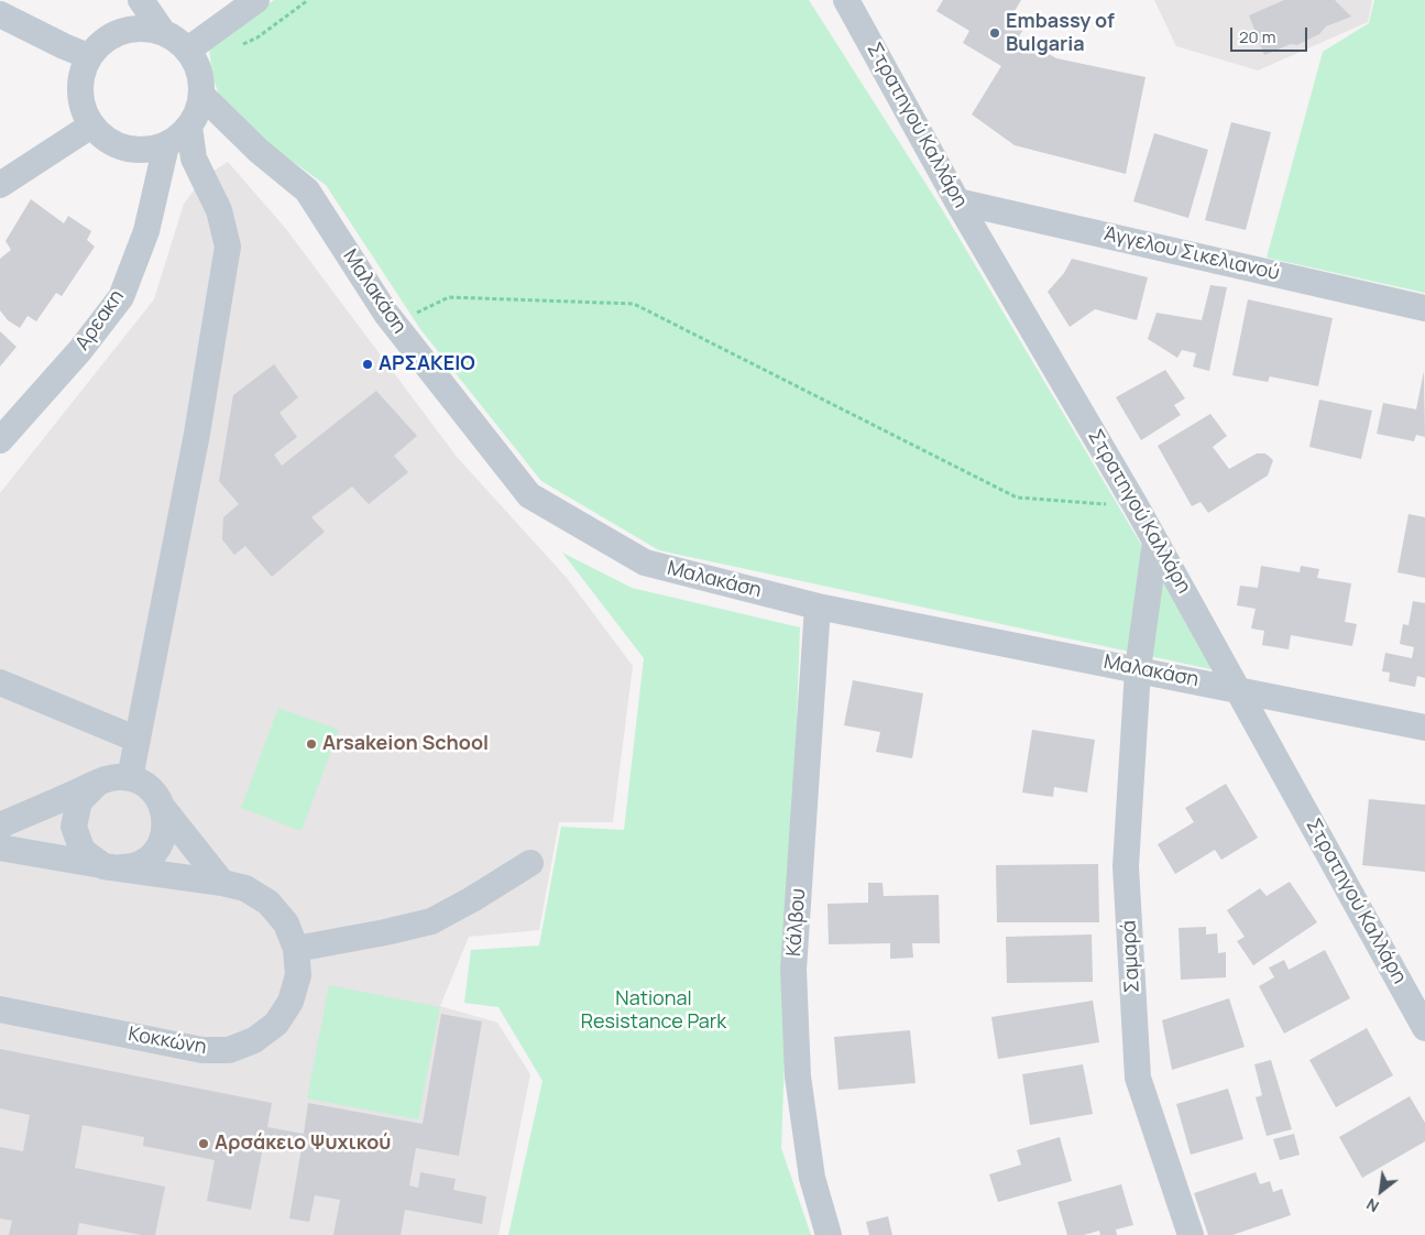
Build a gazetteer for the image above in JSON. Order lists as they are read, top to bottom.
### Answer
{
  "streets": {
    "street": [
      "Στρατηγού Καλλάρη",
      "Άγγελου Σικελιανού",
      "Μαλακάση",
      "Αρεακη",
      "Κάλβου",
      "Σαμαρά",
      "Κοκκώνη"
    ]
  },
  "crossings": [
    ["Στρατηγού Καλλάρη", "Άγγελου Σικελιανού"],
    ["Στρατηγού Καλλάρη", "Μαλακάση"],
    ["Στρατηγού Καλλάρη", "Σαμαρά"],
    ["Μαλακάση", "Αρεακη"],
    ["Μαλακάση", "Κάλβου"],
    ["Μαλακάση", "Σαμαρά"]
  ],
  "parks": ["National Resistance Park"],
  "places": [
    "Embassy of Bulgaria",
    "ΑΡΣΑΚΕΙΟ",
    "Arsakeion School",
    "Αρσάκειο Ψυχικού"
  ],
  "scale_bar": "20 m",
  "north": "bottom left"
}
